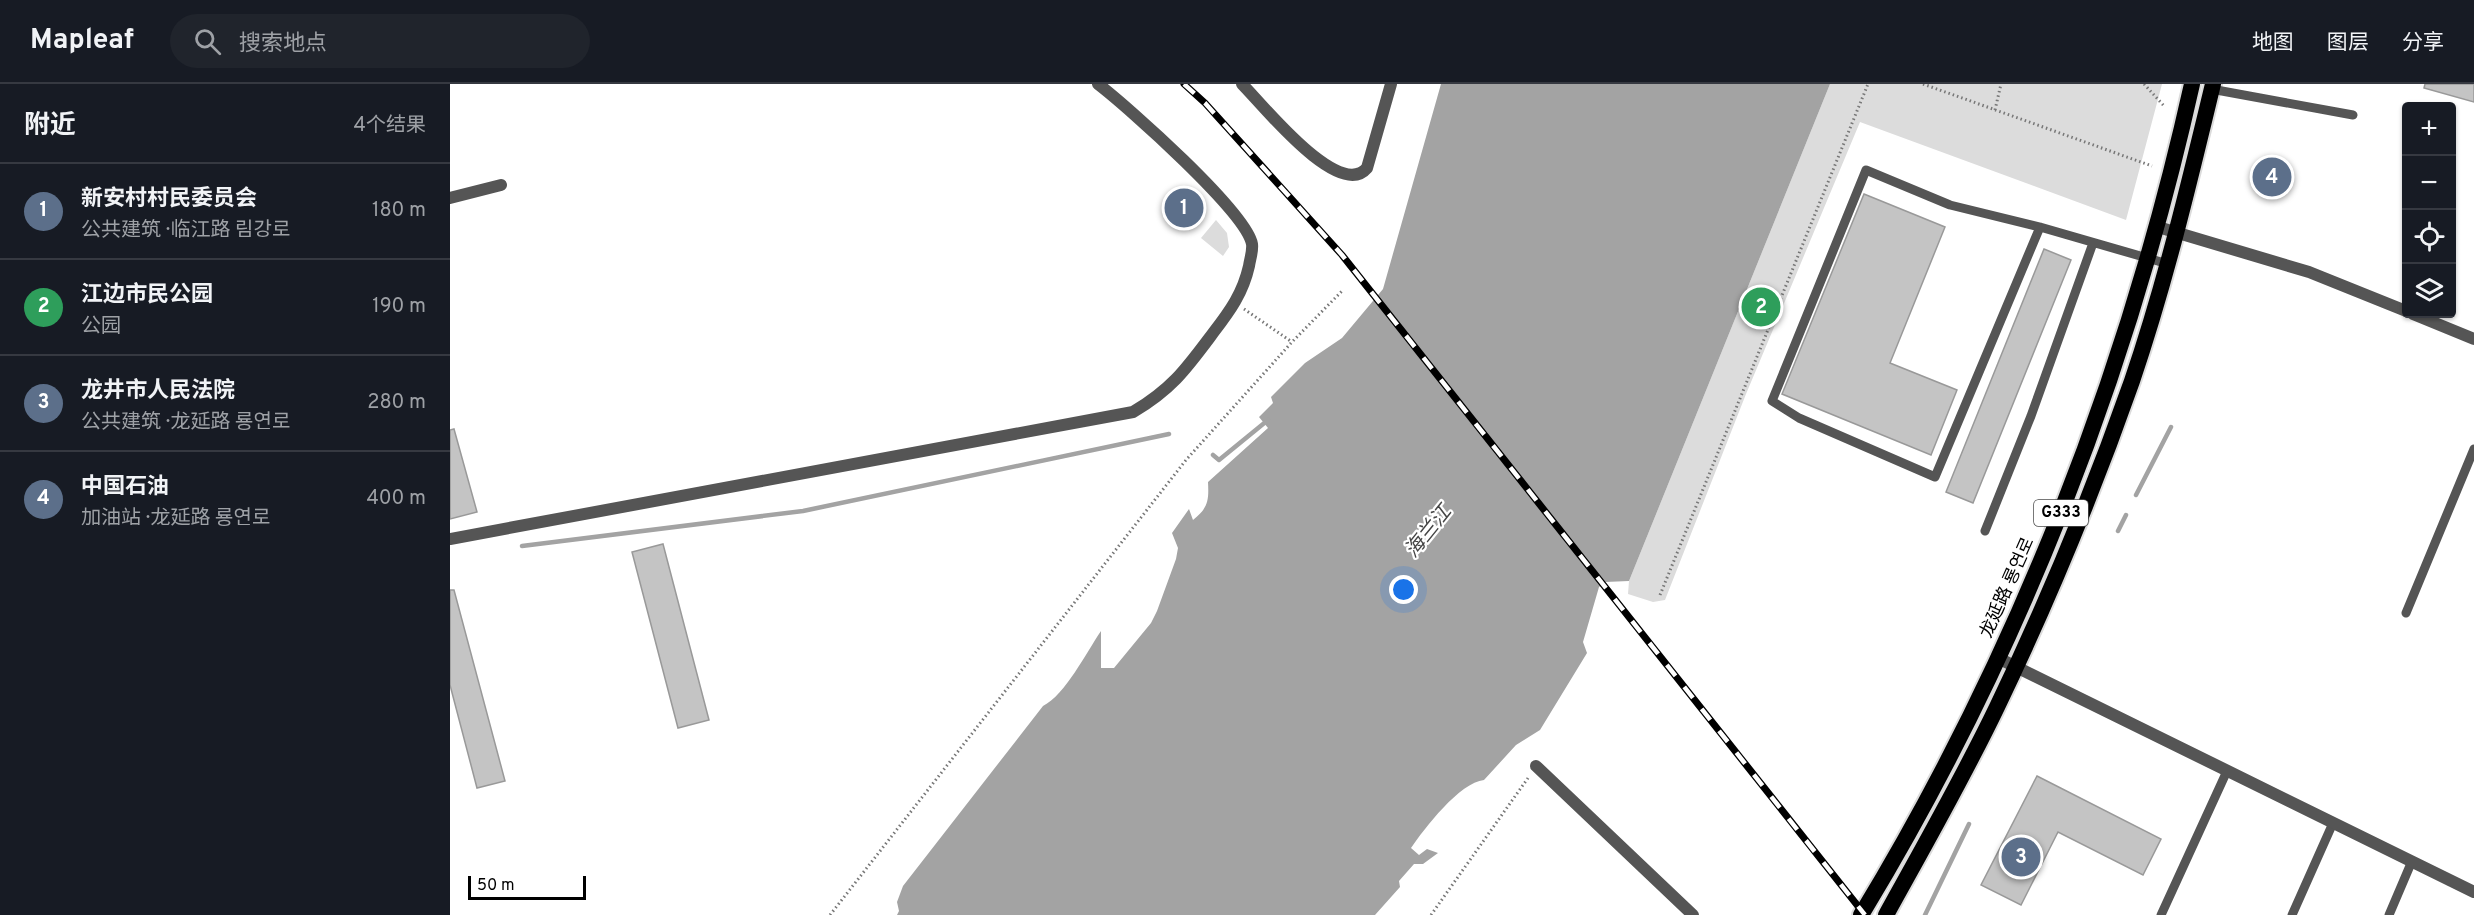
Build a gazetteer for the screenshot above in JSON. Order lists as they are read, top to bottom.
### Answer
{
  "streets": {
    "highway": ["G333", "龙延路 룡연로"]
  },
  "water": ["海兰江"],
  "scale_bar": "50 m",
  "page": {
    "header": "Mapleaf",
    "search": "搜索地点",
    "nav": ["地图", "图层", "分享"],
    "heading": ["附近", "4个结果"],
    "map_buttons": ["+", "−"],
    "pins": [
      "4",
      "1",
      "2",
      "3"
    ],
    "list": [
      {
        "mark": "1",
        "name": "新安村村民委员会",
        "note": "公共建筑 · 临江路 림강로",
        "value": "180 m"
      },
      {
        "mark": "2",
        "name": "江边市民公园",
        "note": "公园",
        "value": "190 m"
      },
      {
        "mark": "3",
        "name": "龙井市人民法院",
        "note": "公共建筑 · 龙延路 룡연로",
        "value": "280 m"
      },
      {
        "mark": "4",
        "name": "中国石油",
        "note": "加油站 · 龙延路 룡연로",
        "value": "400 m"
      }
    ],
    "scale": "50 m"
  }
}
